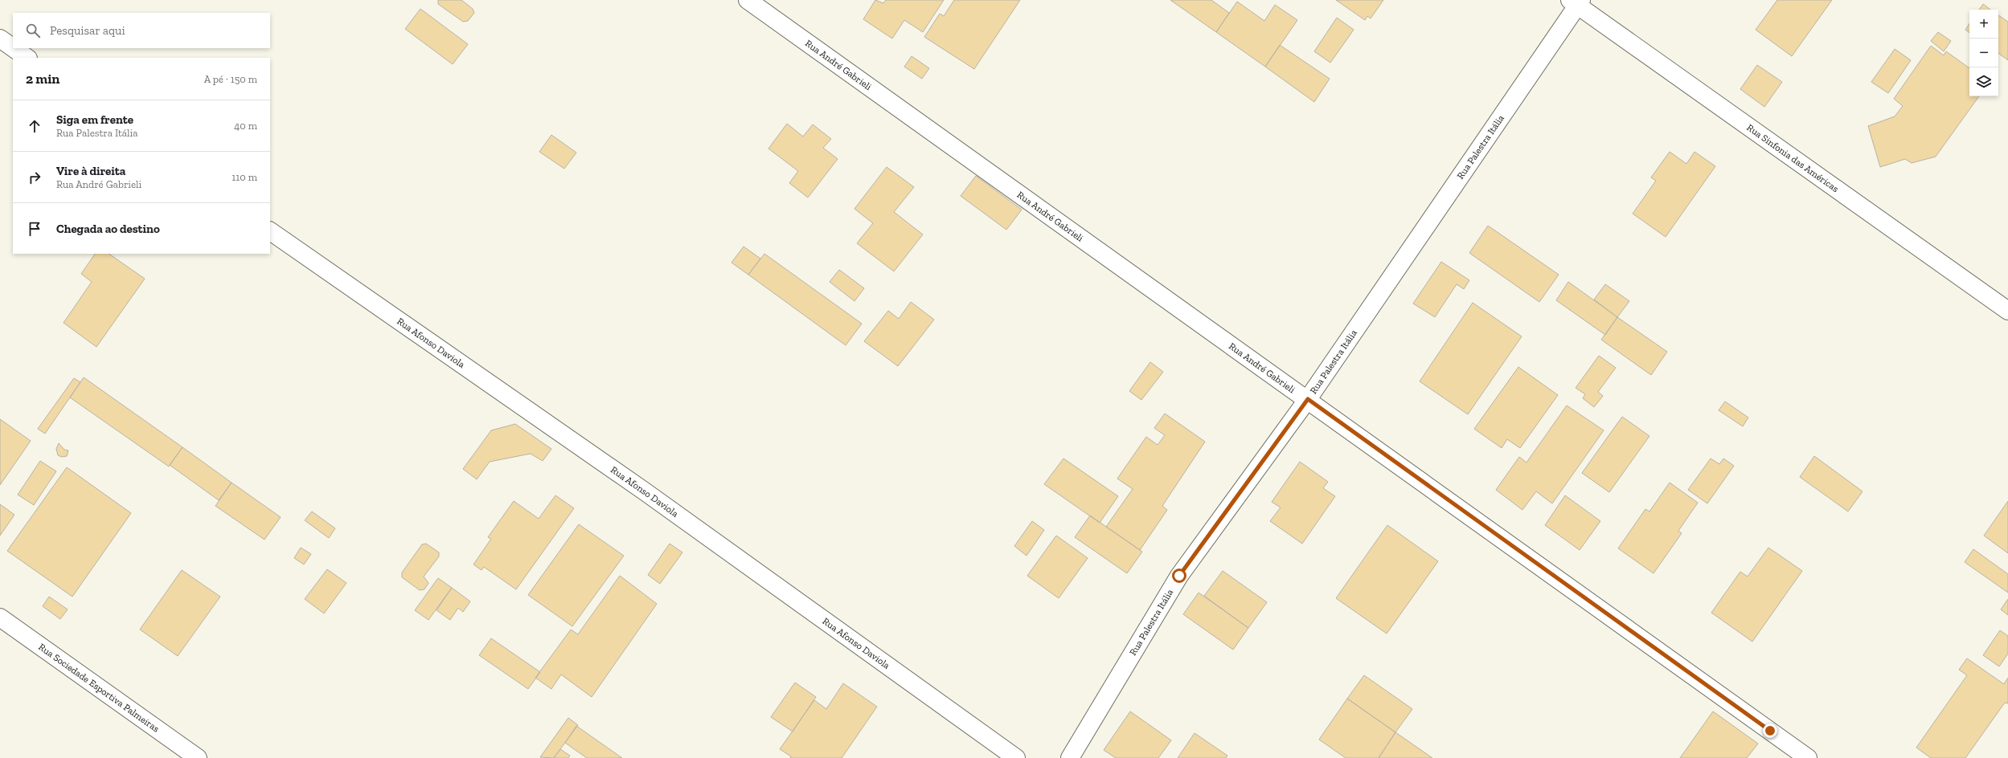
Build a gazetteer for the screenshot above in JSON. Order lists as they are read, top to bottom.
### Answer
{
  "streets": {
    "street": [
      "Rua André Gabrieli",
      "Rua Palestra Itália",
      "Rua Sinfonia das Américas",
      "Rua Afonso Daviola",
      "Rua Sociedade Esportiva Palmeiras"
    ]
  },
  "crossings": [
    ["Rua André Gabrieli", "Rua Palestra Itália"],
    ["Rua Palestra Itália", "Rua Sinfonia das Américas"]
  ],
  "page": {
    "map_buttons": ["+", "−"],
    "search": "Pesquisar aqui",
    "heading": ["2 min", "A pé · 150 m"],
    "list": [
      ["Siga em frente", "Rua Palestra Itália", "40 m"],
      ["Vire à direita", "Rua André Gabrieli", "110 m"],
      "Chegada ao destino"
    ]
  }
}
